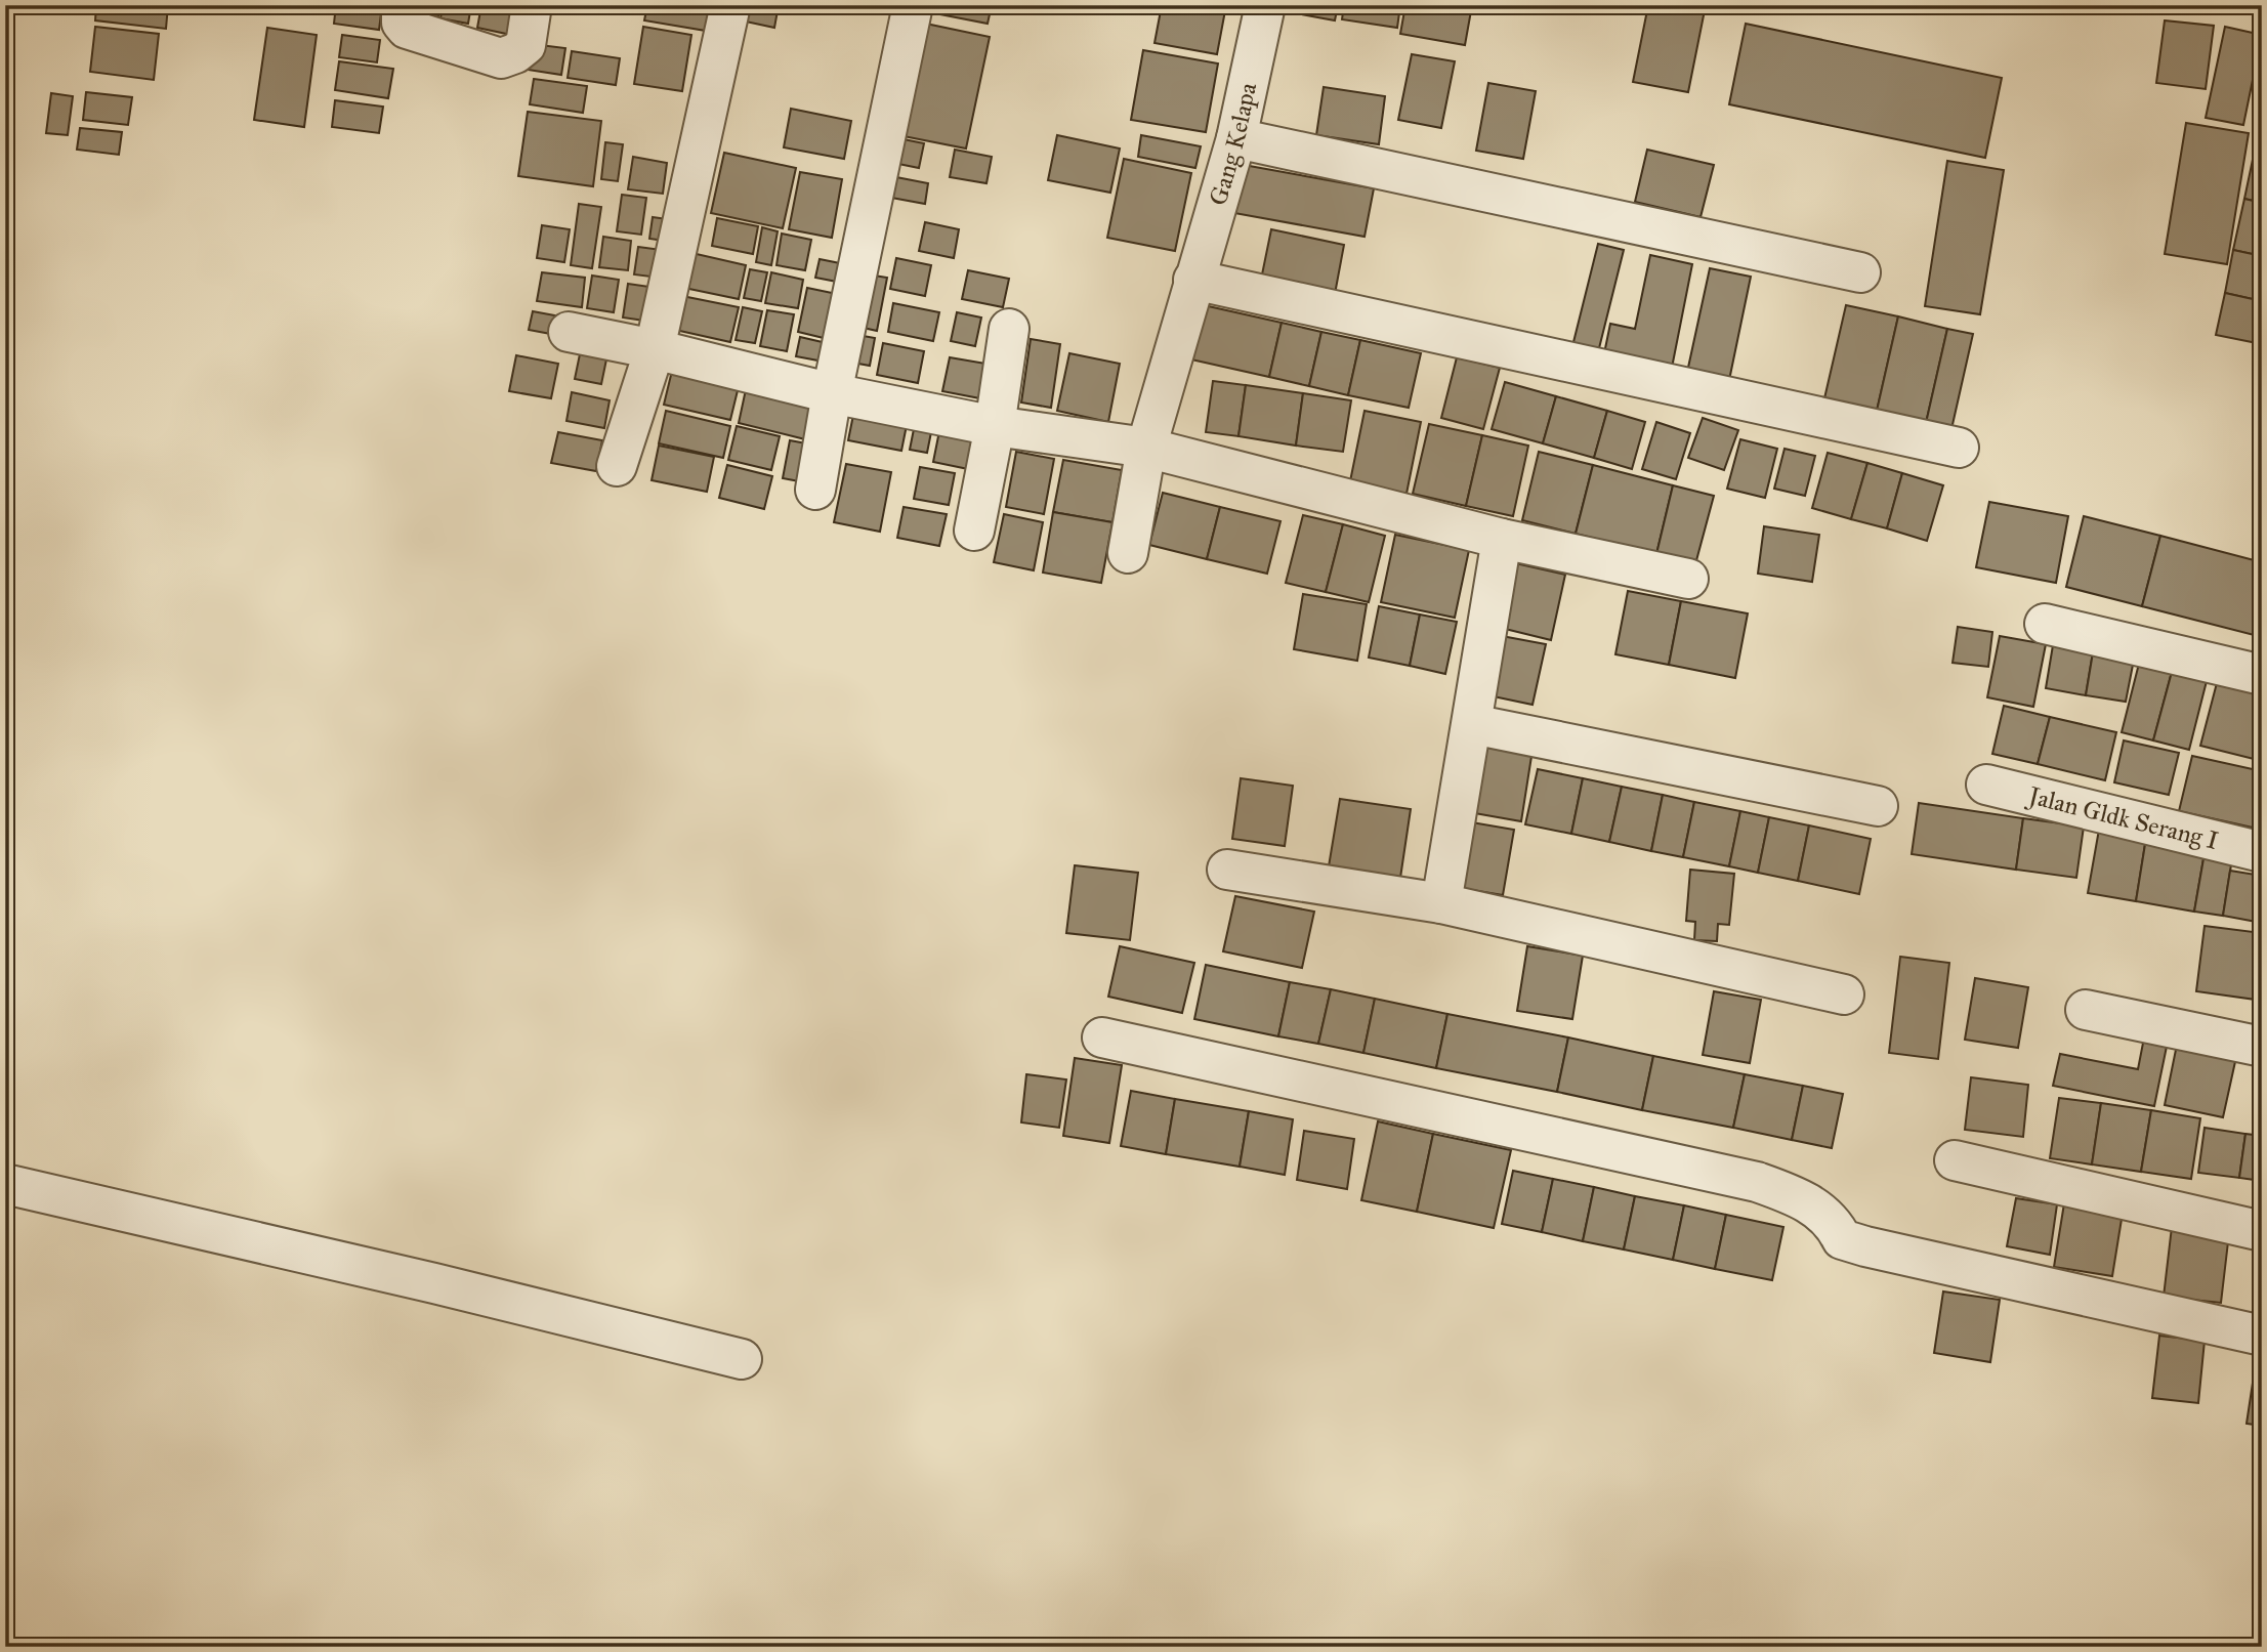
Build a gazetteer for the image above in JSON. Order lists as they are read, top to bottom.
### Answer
{
  "streets": {
    "street": ["Gang Kelapa", "Jalan Gldk Serang I"]
  }
}
